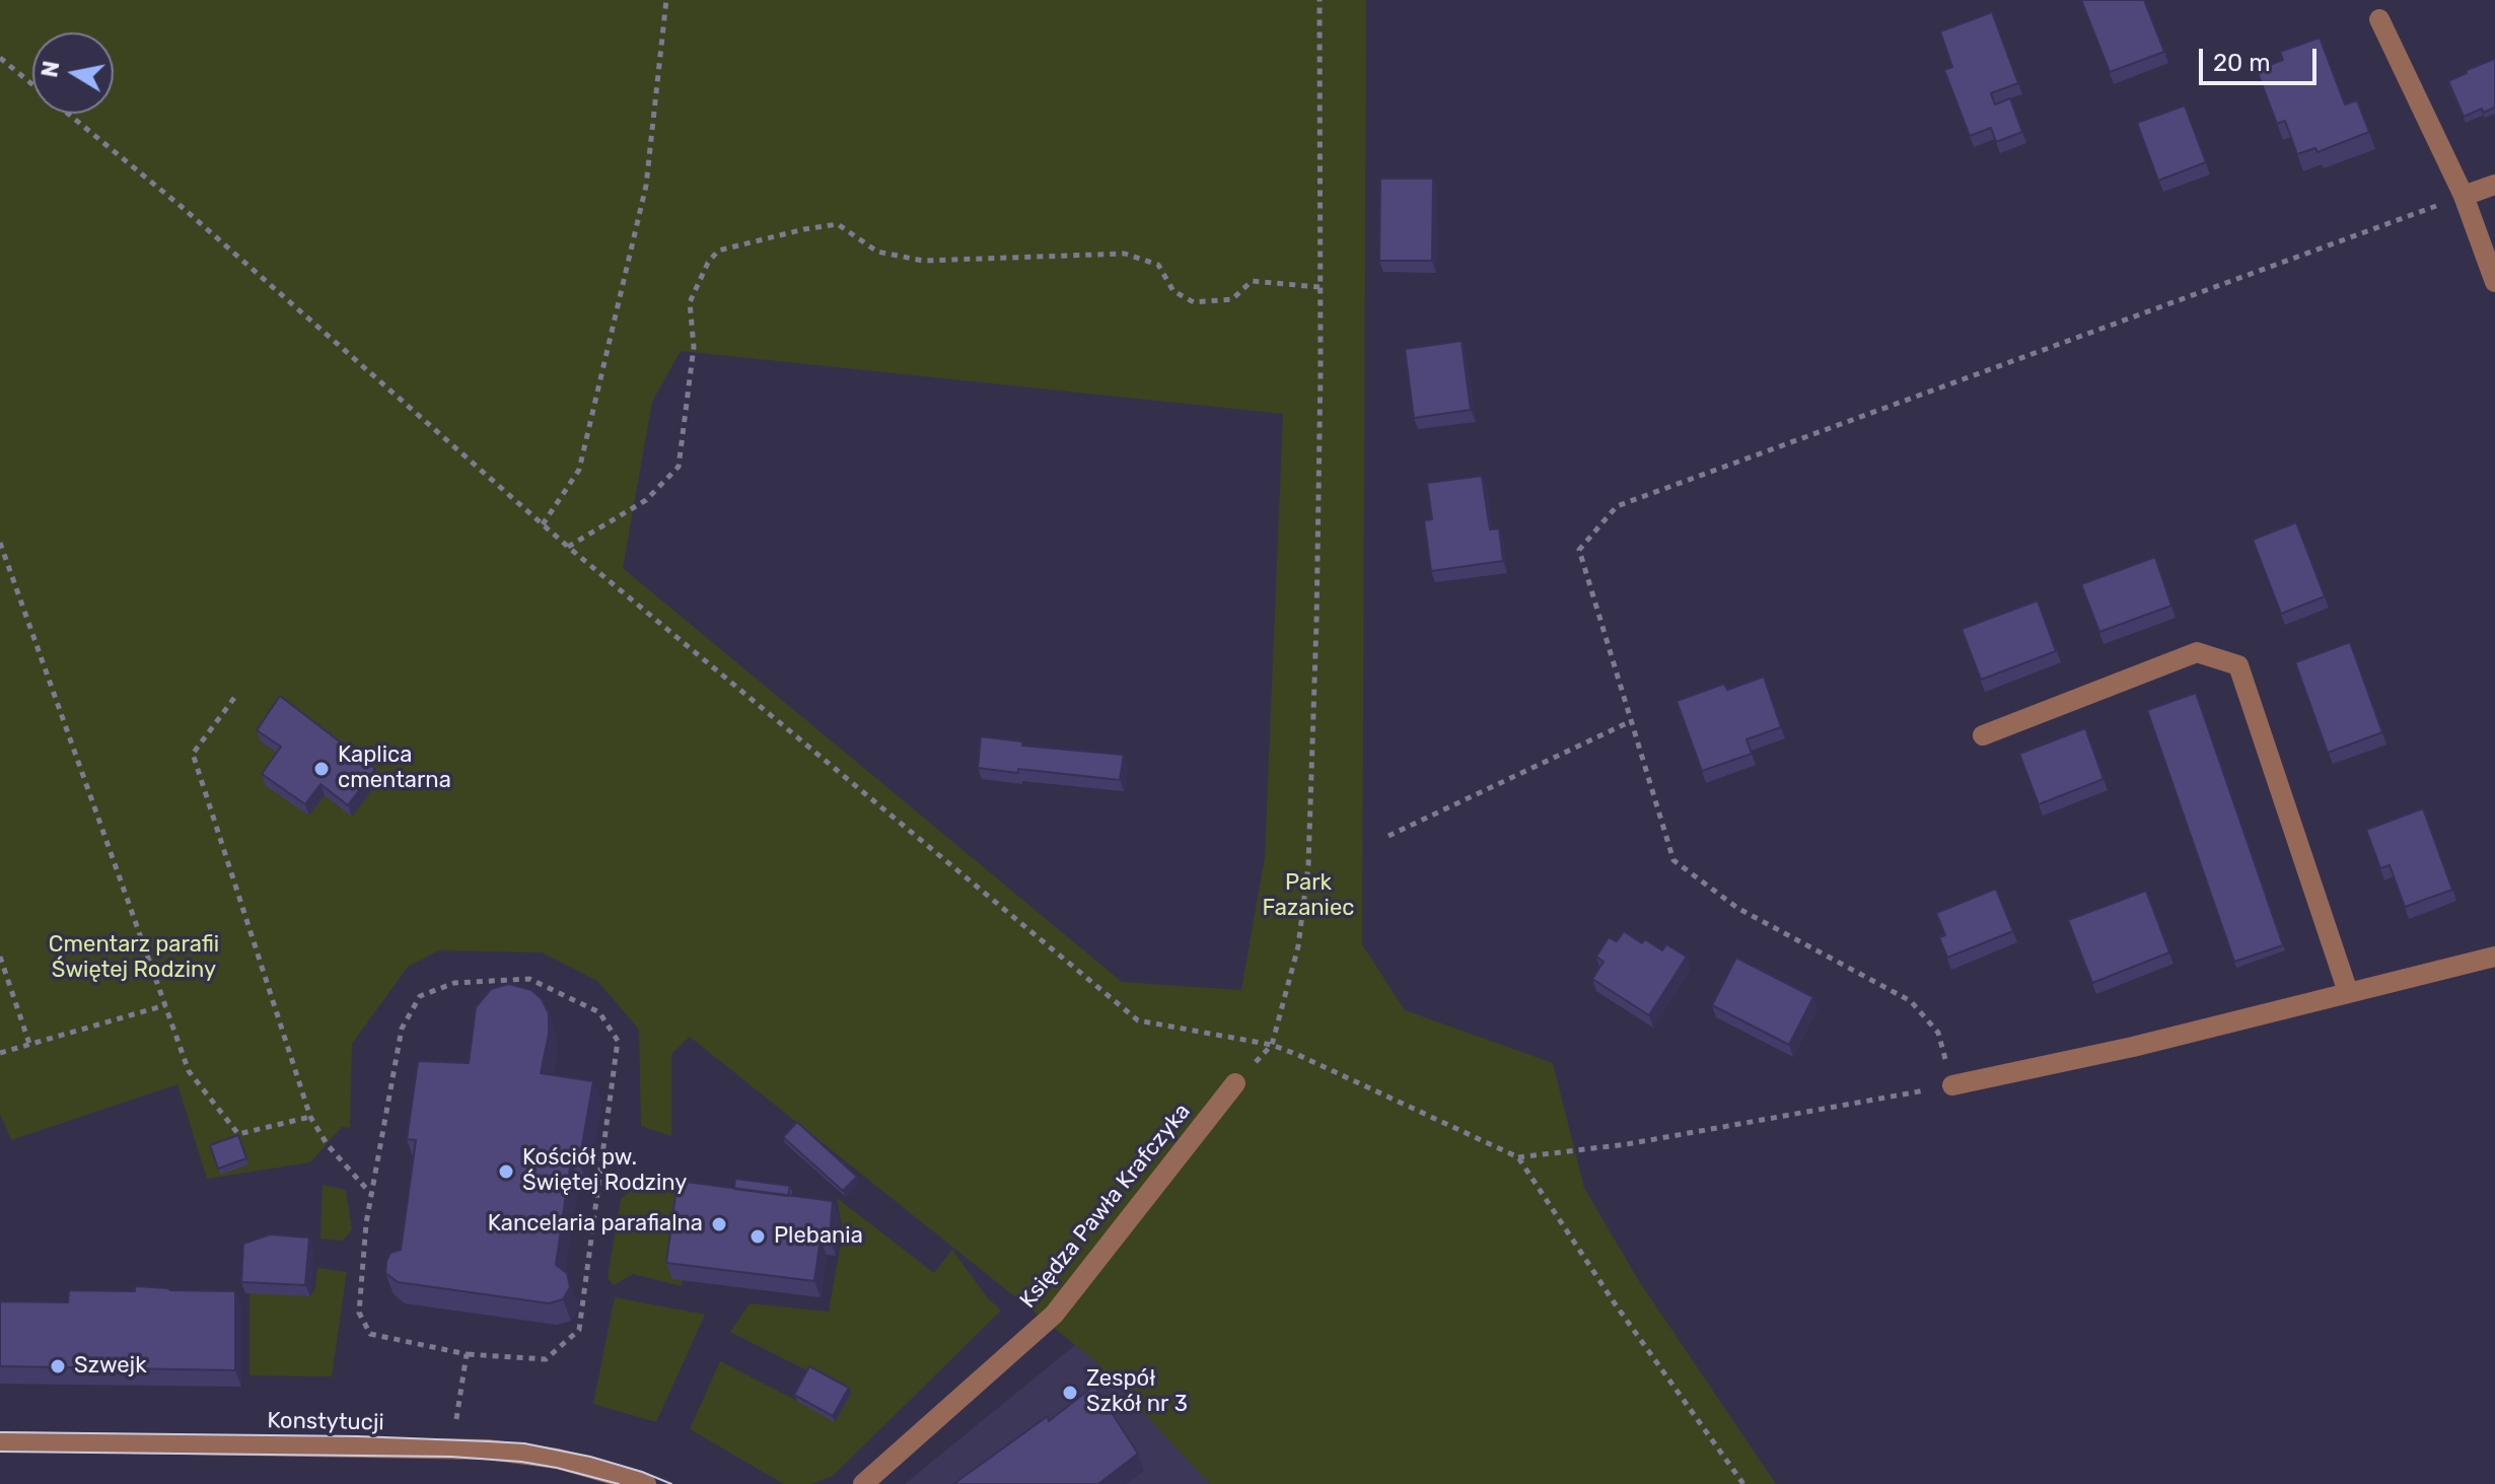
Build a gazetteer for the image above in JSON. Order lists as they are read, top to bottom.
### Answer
{
  "streets": {
    "street": ["Księdza Pawła Krafczyka", "Konstytucji"]
  },
  "parks": ["Park Fazaniec", "Cmentarz parafii Świętej Rodziny"],
  "places": [
    "Kaplica cmentarna",
    "Kościół pw. Świętej Rodziny",
    "Kancelaria parafialna",
    "Plebania",
    "Szwejk",
    "Zespół Szkół nr 3"
  ],
  "scale_bar": "20 m",
  "north": "left"
}
